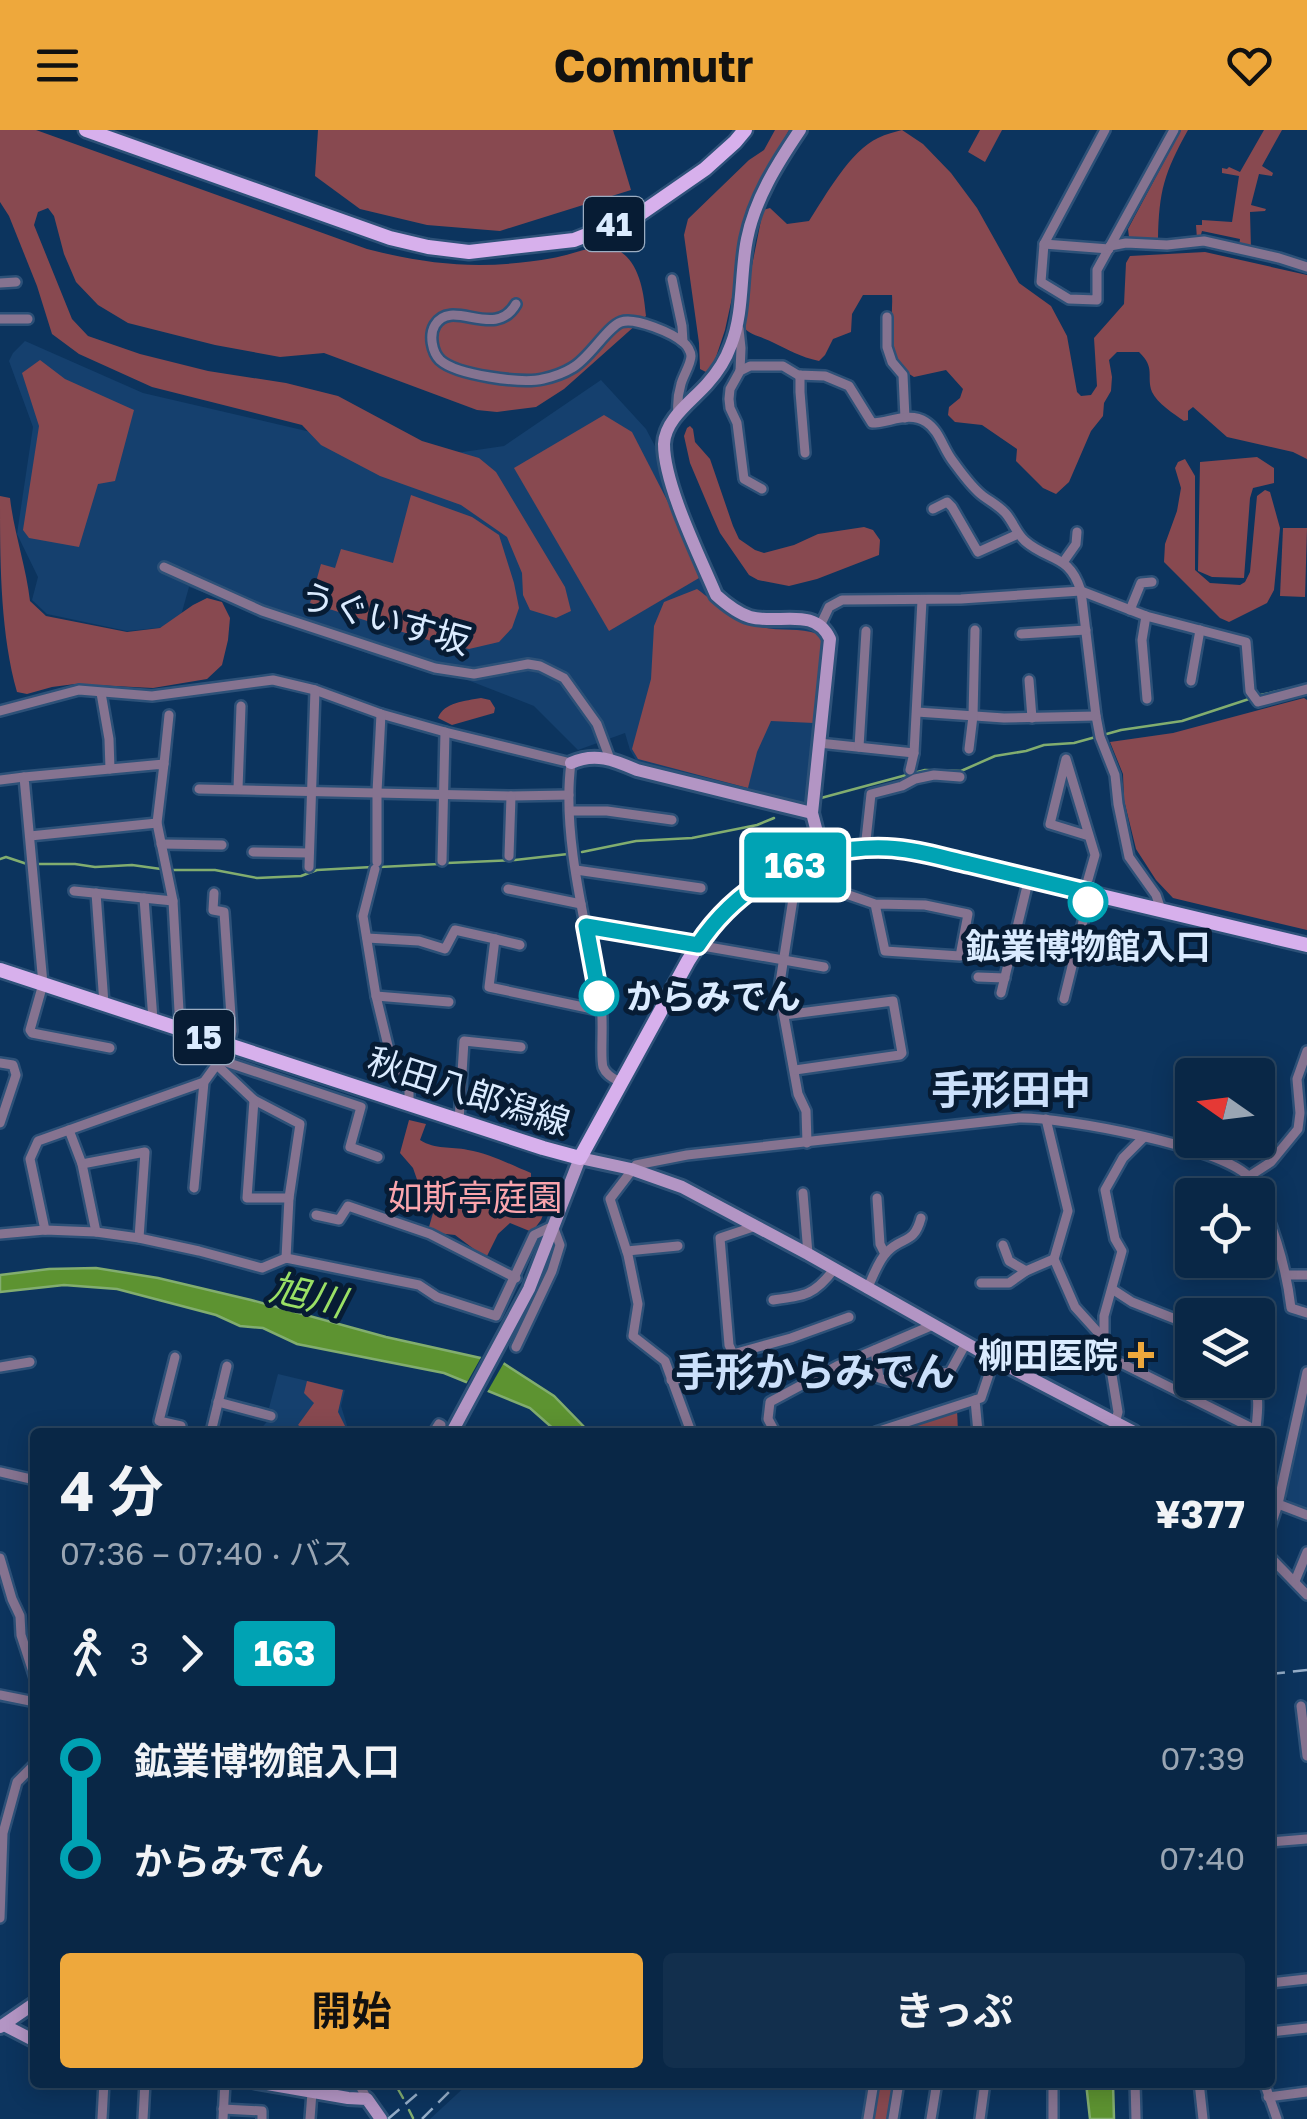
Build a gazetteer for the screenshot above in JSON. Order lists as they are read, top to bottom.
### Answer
{
  "streets": {
    "main road": ["41", "15", "秋田八郎潟線"],
    "street": ["うぐいす坂"]
  },
  "districts": ["手形田中", "手形からみでん"],
  "water": ["旭川"],
  "parks": ["如斯亭庭園"],
  "places": {
    "other": ["鉱業博物館入口", "からみでん"],
    "health": ["柳田医院"]
  },
  "lines": ["bus line 163"],
  "north": "left",
  "page": {
    "header": "Commutr",
    "on_map": "163",
    "heading": ["4 分", "07:36 – 07:40 · バス", "¥377"],
    "legs": ["3", "163"],
    "list": [
      {
        "name": "鉱業博物館入口",
        "value": "07:39"
      },
      {
        "name": "からみでん",
        "value": "07:40"
      }
    ],
    "buttons": ["開始", "きっぷ"]
  }
}
